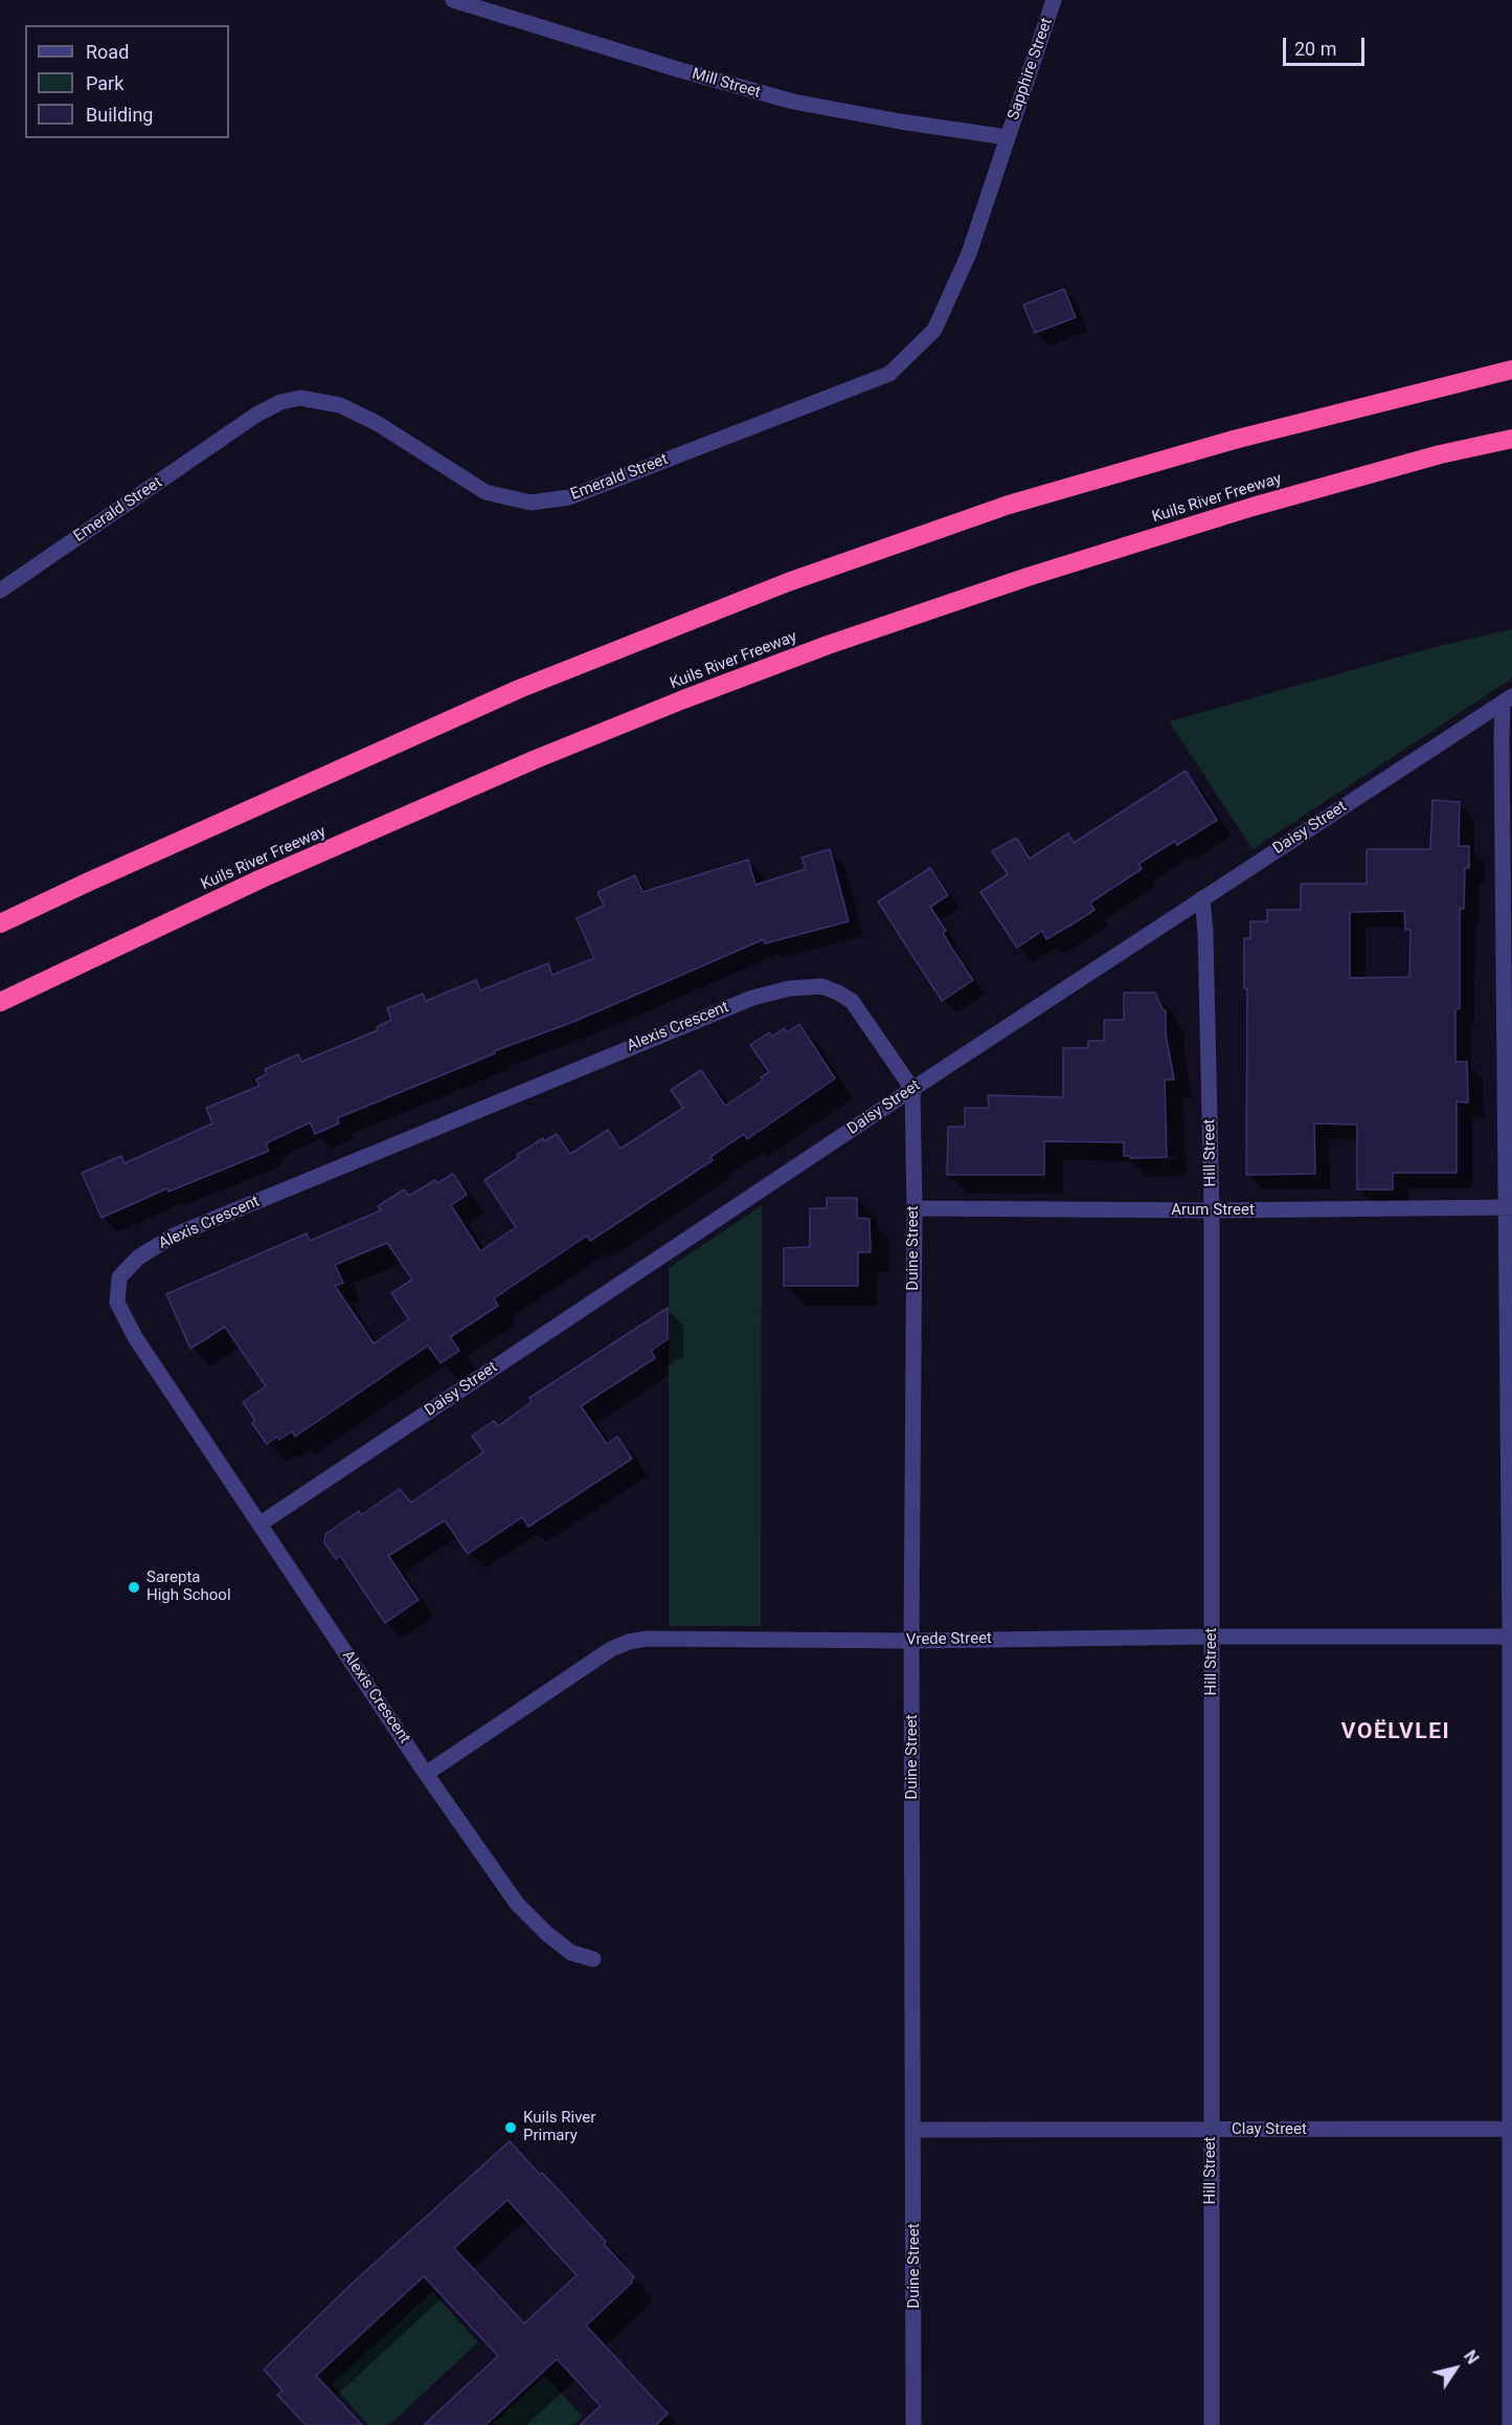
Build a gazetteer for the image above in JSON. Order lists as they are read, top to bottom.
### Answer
{
  "streets": {
    "highway": ["Kuils River Freeway"],
    "street": [
      "Sapphire Street",
      "Mill Street",
      "Emerald Street",
      "Daisy Street",
      "Alexis Crescent",
      "Hill Street",
      "Arum Street",
      "Duine Street",
      "Vrede Street",
      "Clay Street"
    ]
  },
  "crossings": [
    ["Sapphire Street", "Mill Street"],
    ["Sapphire Street", "Emerald Street"],
    ["Mill Street", "Emerald Street"],
    ["Daisy Street", "Alexis Crescent"],
    ["Daisy Street", "Hill Street"],
    ["Daisy Street", "Duine Street"],
    ["Alexis Crescent", "Duine Street"],
    ["Alexis Crescent", "Vrede Street"],
    ["Hill Street", "Arum Street"],
    ["Hill Street", "Vrede Street"],
    ["Hill Street", "Clay Street"],
    ["Arum Street", "Duine Street"],
    ["Duine Street", "Vrede Street"],
    ["Duine Street", "Clay Street"]
  ],
  "districts": ["VOËLVLEI"],
  "places": ["Sarepta High School", "Kuils River Primary"],
  "legend": ["Road", "Park", "Building"],
  "scale_bar": "20 m",
  "north": "top right"
}
